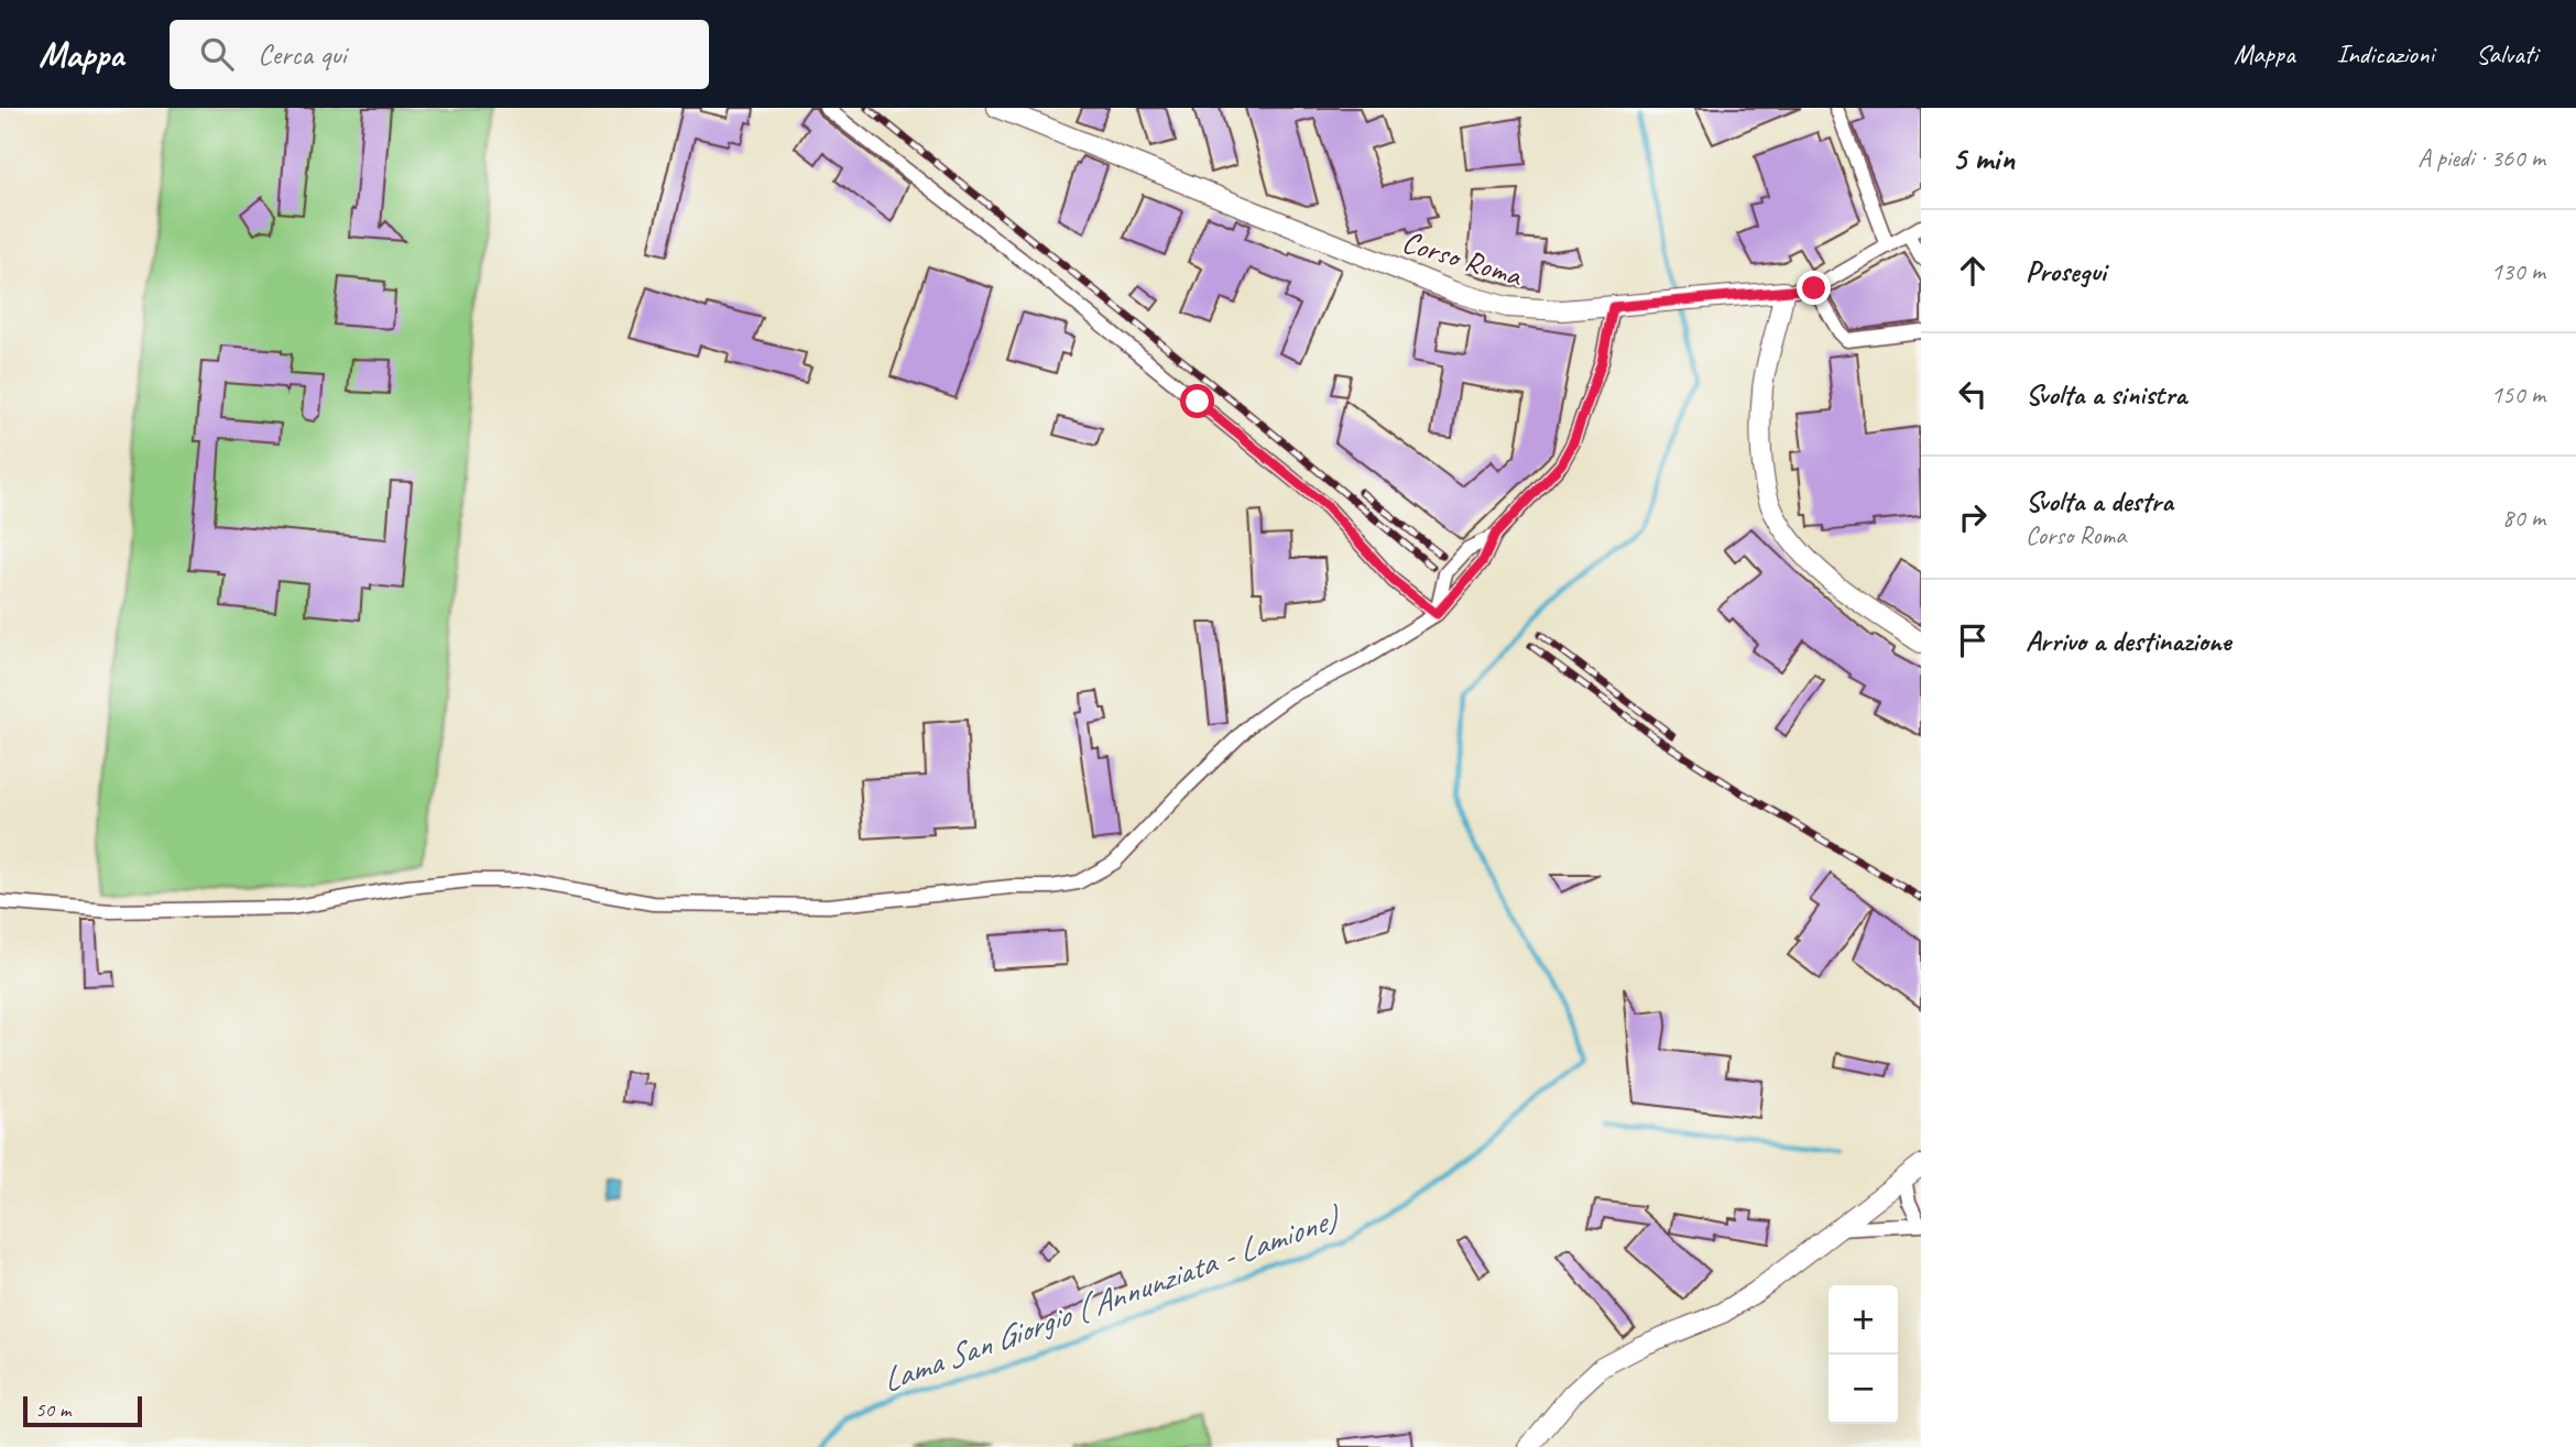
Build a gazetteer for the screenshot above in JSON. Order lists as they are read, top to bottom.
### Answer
{
  "streets": {
    "main road": ["Corso Roma"]
  },
  "water": ["Lama San Giorgio ( Annunziata - Lamione)"],
  "scale_bar": "50 m",
  "page": {
    "header": "Mappa",
    "search": "Cerca qui",
    "nav": ["Mappa", "Indicazioni", "Salvati"],
    "heading": ["5 min", "A piedi · 360 m"],
    "list": [
      ["Prosegui", "130 m"],
      ["Svolta a sinistra", "150 m"],
      ["Svolta a destra", "Corso Roma", "80 m"],
      "Arrivo a destinazione"
    ],
    "map_buttons": ["+", "−"],
    "scale": "50 m"
  }
}
